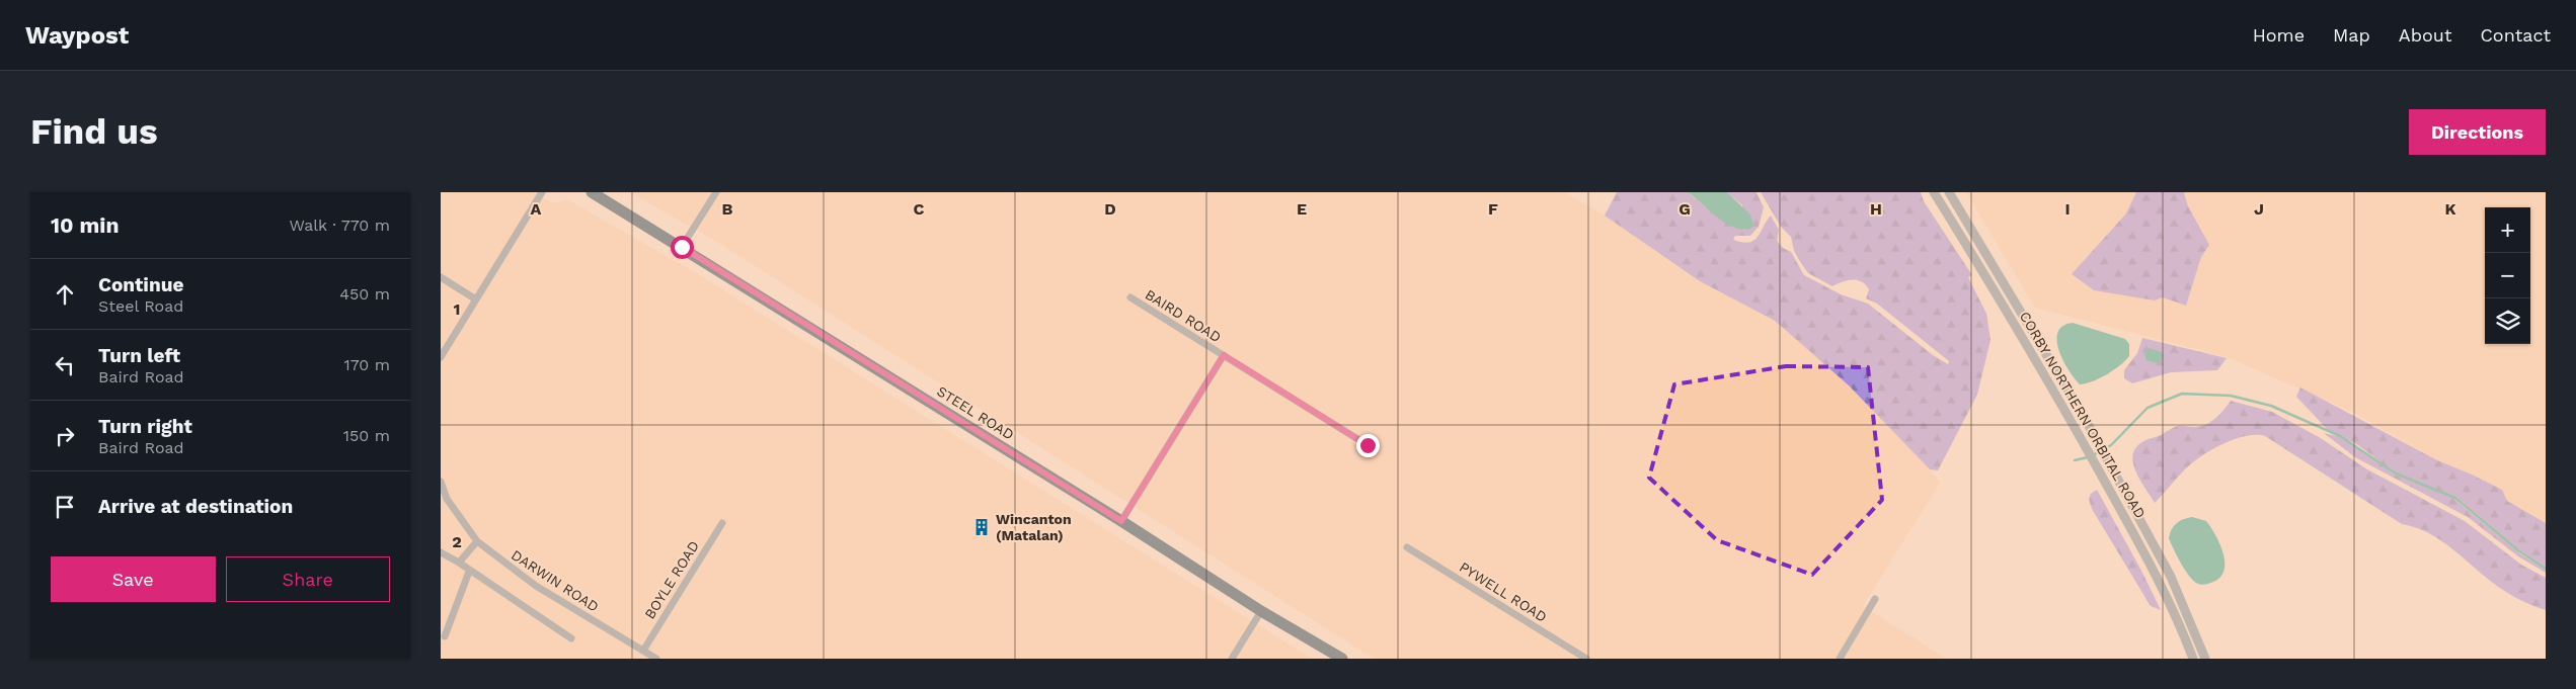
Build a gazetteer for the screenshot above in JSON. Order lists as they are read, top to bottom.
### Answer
{
  "streets": {
    "main road": ["STEEL ROAD"],
    "street": [
      "BAIRD ROAD",
      "CORBY NORTHERN ORBITAL ROAD",
      "BOYLE ROAD",
      "DARWIN ROAD",
      "PYWELL ROAD"
    ]
  },
  "crossings": [
    ["BAIRD ROAD", "STEEL ROAD"],
    ["BOYLE ROAD", "DARWIN ROAD"]
  ],
  "places": {
    "building": ["Wincanton (Matalan)"]
  },
  "page": {
    "header": "Waypost",
    "nav": [
      "Home",
      "Map",
      "About",
      "Contact"
    ],
    "buttons": [
      "Directions",
      ["Save", "Share"]
    ],
    "title": "Find us",
    "heading": ["10 min", "Walk · 770 m"],
    "map_buttons": ["+", "−"],
    "list": [
      ["Continue", "Steel Road", "450 m"],
      ["Turn left", "Baird Road", "170 m"],
      ["Turn right", "Baird Road", "150 m"],
      "Arrive at destination"
    ]
  },
  "grid": {
    "columns": [
      "A",
      "B",
      "C",
      "D",
      "E",
      "F",
      "G",
      "H",
      "I",
      "J",
      "K"
    ],
    "rows": ["1", "2"]
  }
}
